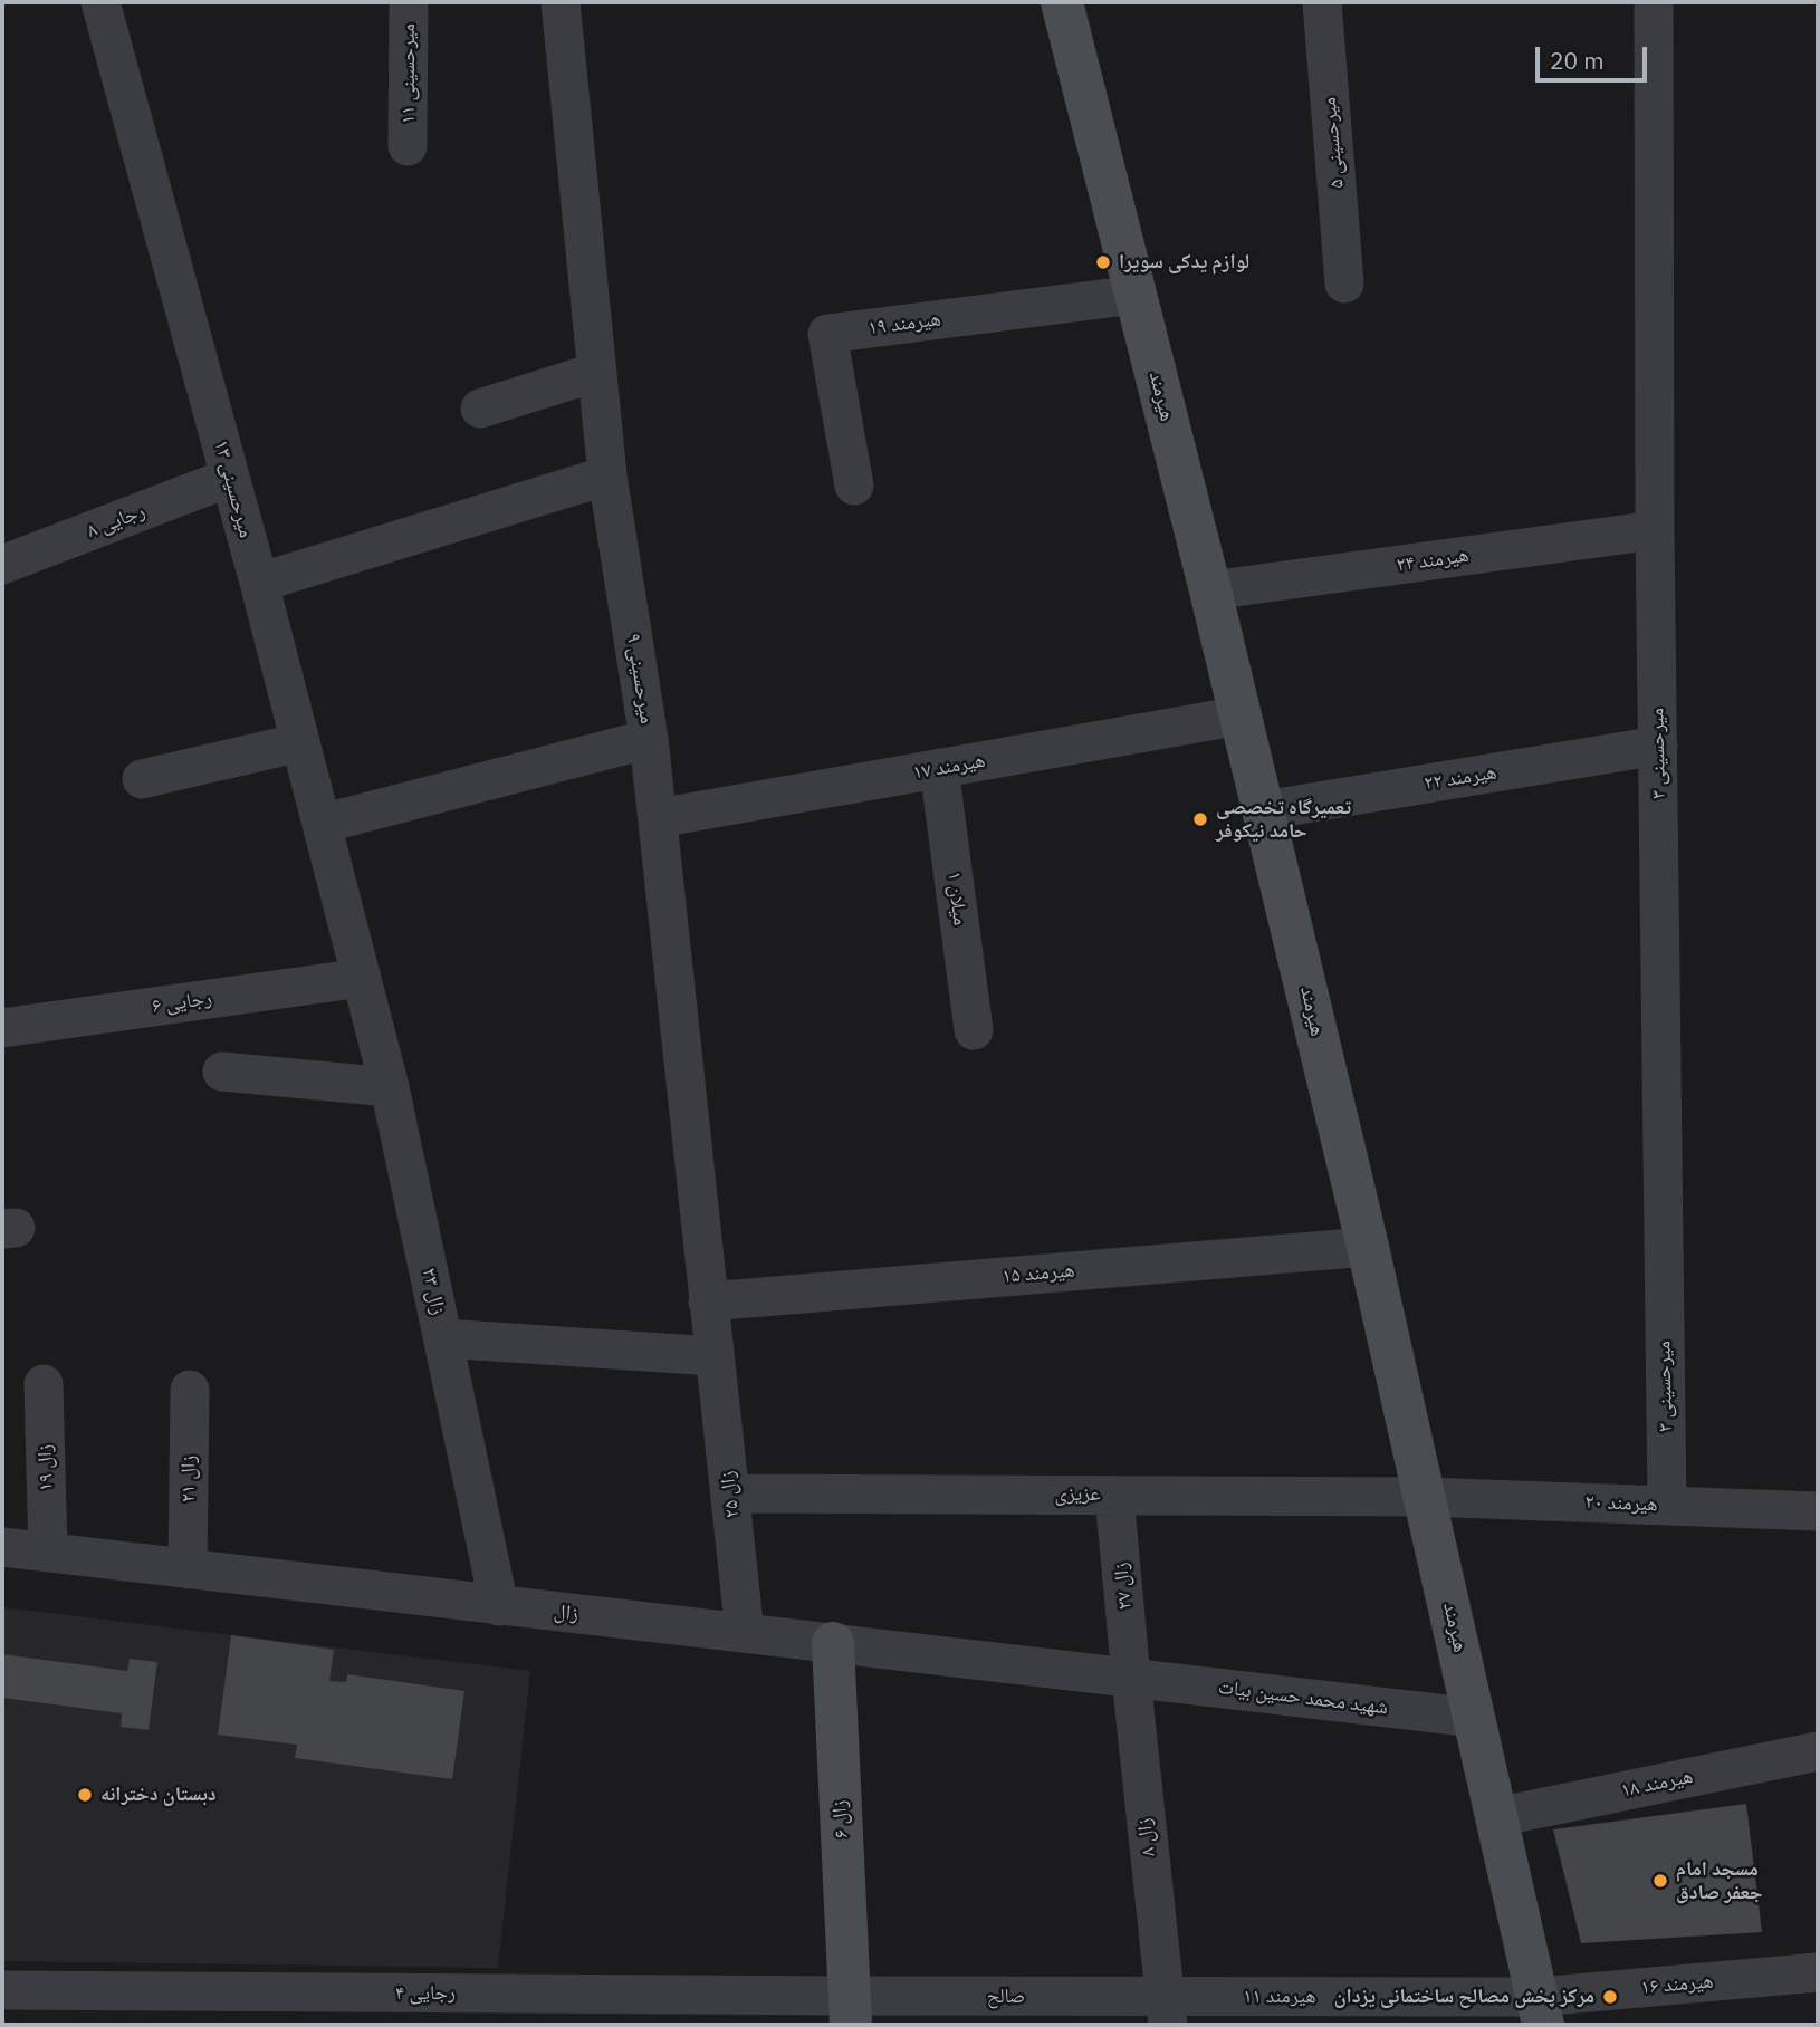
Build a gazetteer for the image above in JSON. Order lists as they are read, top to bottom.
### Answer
{
  "streets": {
    "main road": ["هیرمند", "زال ۶"],
    "street": [
      "میرحسینی ۱۱",
      "میرحسینی ۵",
      "هیرمند ۱۹",
      "میرحسینی ۱۳",
      "رجایی ۸",
      "هیرمند ۲۴",
      "میرحسینی ۹",
      "میرحسینی ۳",
      "هیرمند ۱۷",
      "هیرمند ۲۲",
      "میلان ۱",
      "رجایی ۶",
      "هیرمند ۱۵",
      "زال ۲۳",
      "زال ۱۹",
      "زال ۲۱",
      "زال ۲۵",
      "عزیزی",
      "هیرمند ۲۰",
      "زال ۲۷",
      "زال",
      "شهید محمد حسین بیات",
      "هیرمند ۱۸",
      "زال ۸",
      "هیرمند ۱۶",
      "رجایی ۴",
      "صالح",
      "هیرمند ۱۱"
    ]
  },
  "crossings": [
    ["هیرمند ۱۹", "هیرمند"],
    ["هیرمند", "هیرمند ۲۴"],
    ["هیرمند", "هیرمند ۱۷"],
    ["هیرمند", "هیرمند ۲۲"],
    ["هیرمند", "هیرمند ۱۵"],
    ["هیرمند", "عزیزی"],
    ["هیرمند", "هیرمند ۲۰"],
    ["هیرمند", "شهید محمد حسین بیات"],
    ["هیرمند", "هیرمند ۱۸"],
    ["هیرمند", "هیرمند ۱۶"],
    ["هیرمند", "هیرمند ۱۱"],
    ["میرحسینی ۱۳", "رجایی ۸"],
    ["میرحسینی ۱۳", "رجایی ۶"],
    ["میرحسینی ۱۳", "زال ۲۳"],
    ["هیرمند ۲۴", "میرحسینی ۳"],
    ["میرحسینی ۹", "هیرمند ۱۷"],
    ["میرحسینی ۹", "هیرمند ۱۵"],
    ["میرحسینی ۹", "زال ۲۵"],
    ["میرحسینی ۳", "هیرمند ۲۲"],
    ["میرحسینی ۳", "هیرمند ۲۰"],
    ["هیرمند ۱۷", "میلان ۱"],
    ["رجایی ۶", "زال ۲۳"],
    ["زال ۲۳", "زال"],
    ["زال ۱۹", "زال"],
    ["زال ۲۱", "زال"],
    ["زال ۲۵", "عزیزی"],
    ["زال ۲۵", "زال"],
    ["عزیزی", "هیرمند ۲۰"],
    ["عزیزی", "زال ۲۷"],
    ["زال ۲۷", "زال"],
    ["زال ۲۷", "شهید محمد حسین بیات"],
    ["زال ۲۷", "زال ۸"],
    ["زال", "شهید محمد حسین بیات"],
    ["زال", "زال ۶"],
    ["زال", "زال ۸"],
    ["شهید محمد حسین بیات", "زال ۸"],
    ["زال ۶", "رجایی ۴"],
    ["زال ۶", "صالح"],
    ["زال ۸", "صالح"],
    ["زال ۸", "هیرمند ۱۱"],
    ["هیرمند ۱۶", "هیرمند ۱۱"],
    ["رجایی ۴", "صالح"],
    ["صالح", "هیرمند ۱۱"]
  ],
  "places": [
    "لوازم یدکی سویرا",
    "تعمیرگاه تخصصی حامد نیکوفر",
    "دبستان دخترانه",
    "مسجد امام جعفر صادق",
    "مرکز پخش مصالح ساختمانی یزدان"
  ],
  "scale_bar": "20 m"
}
